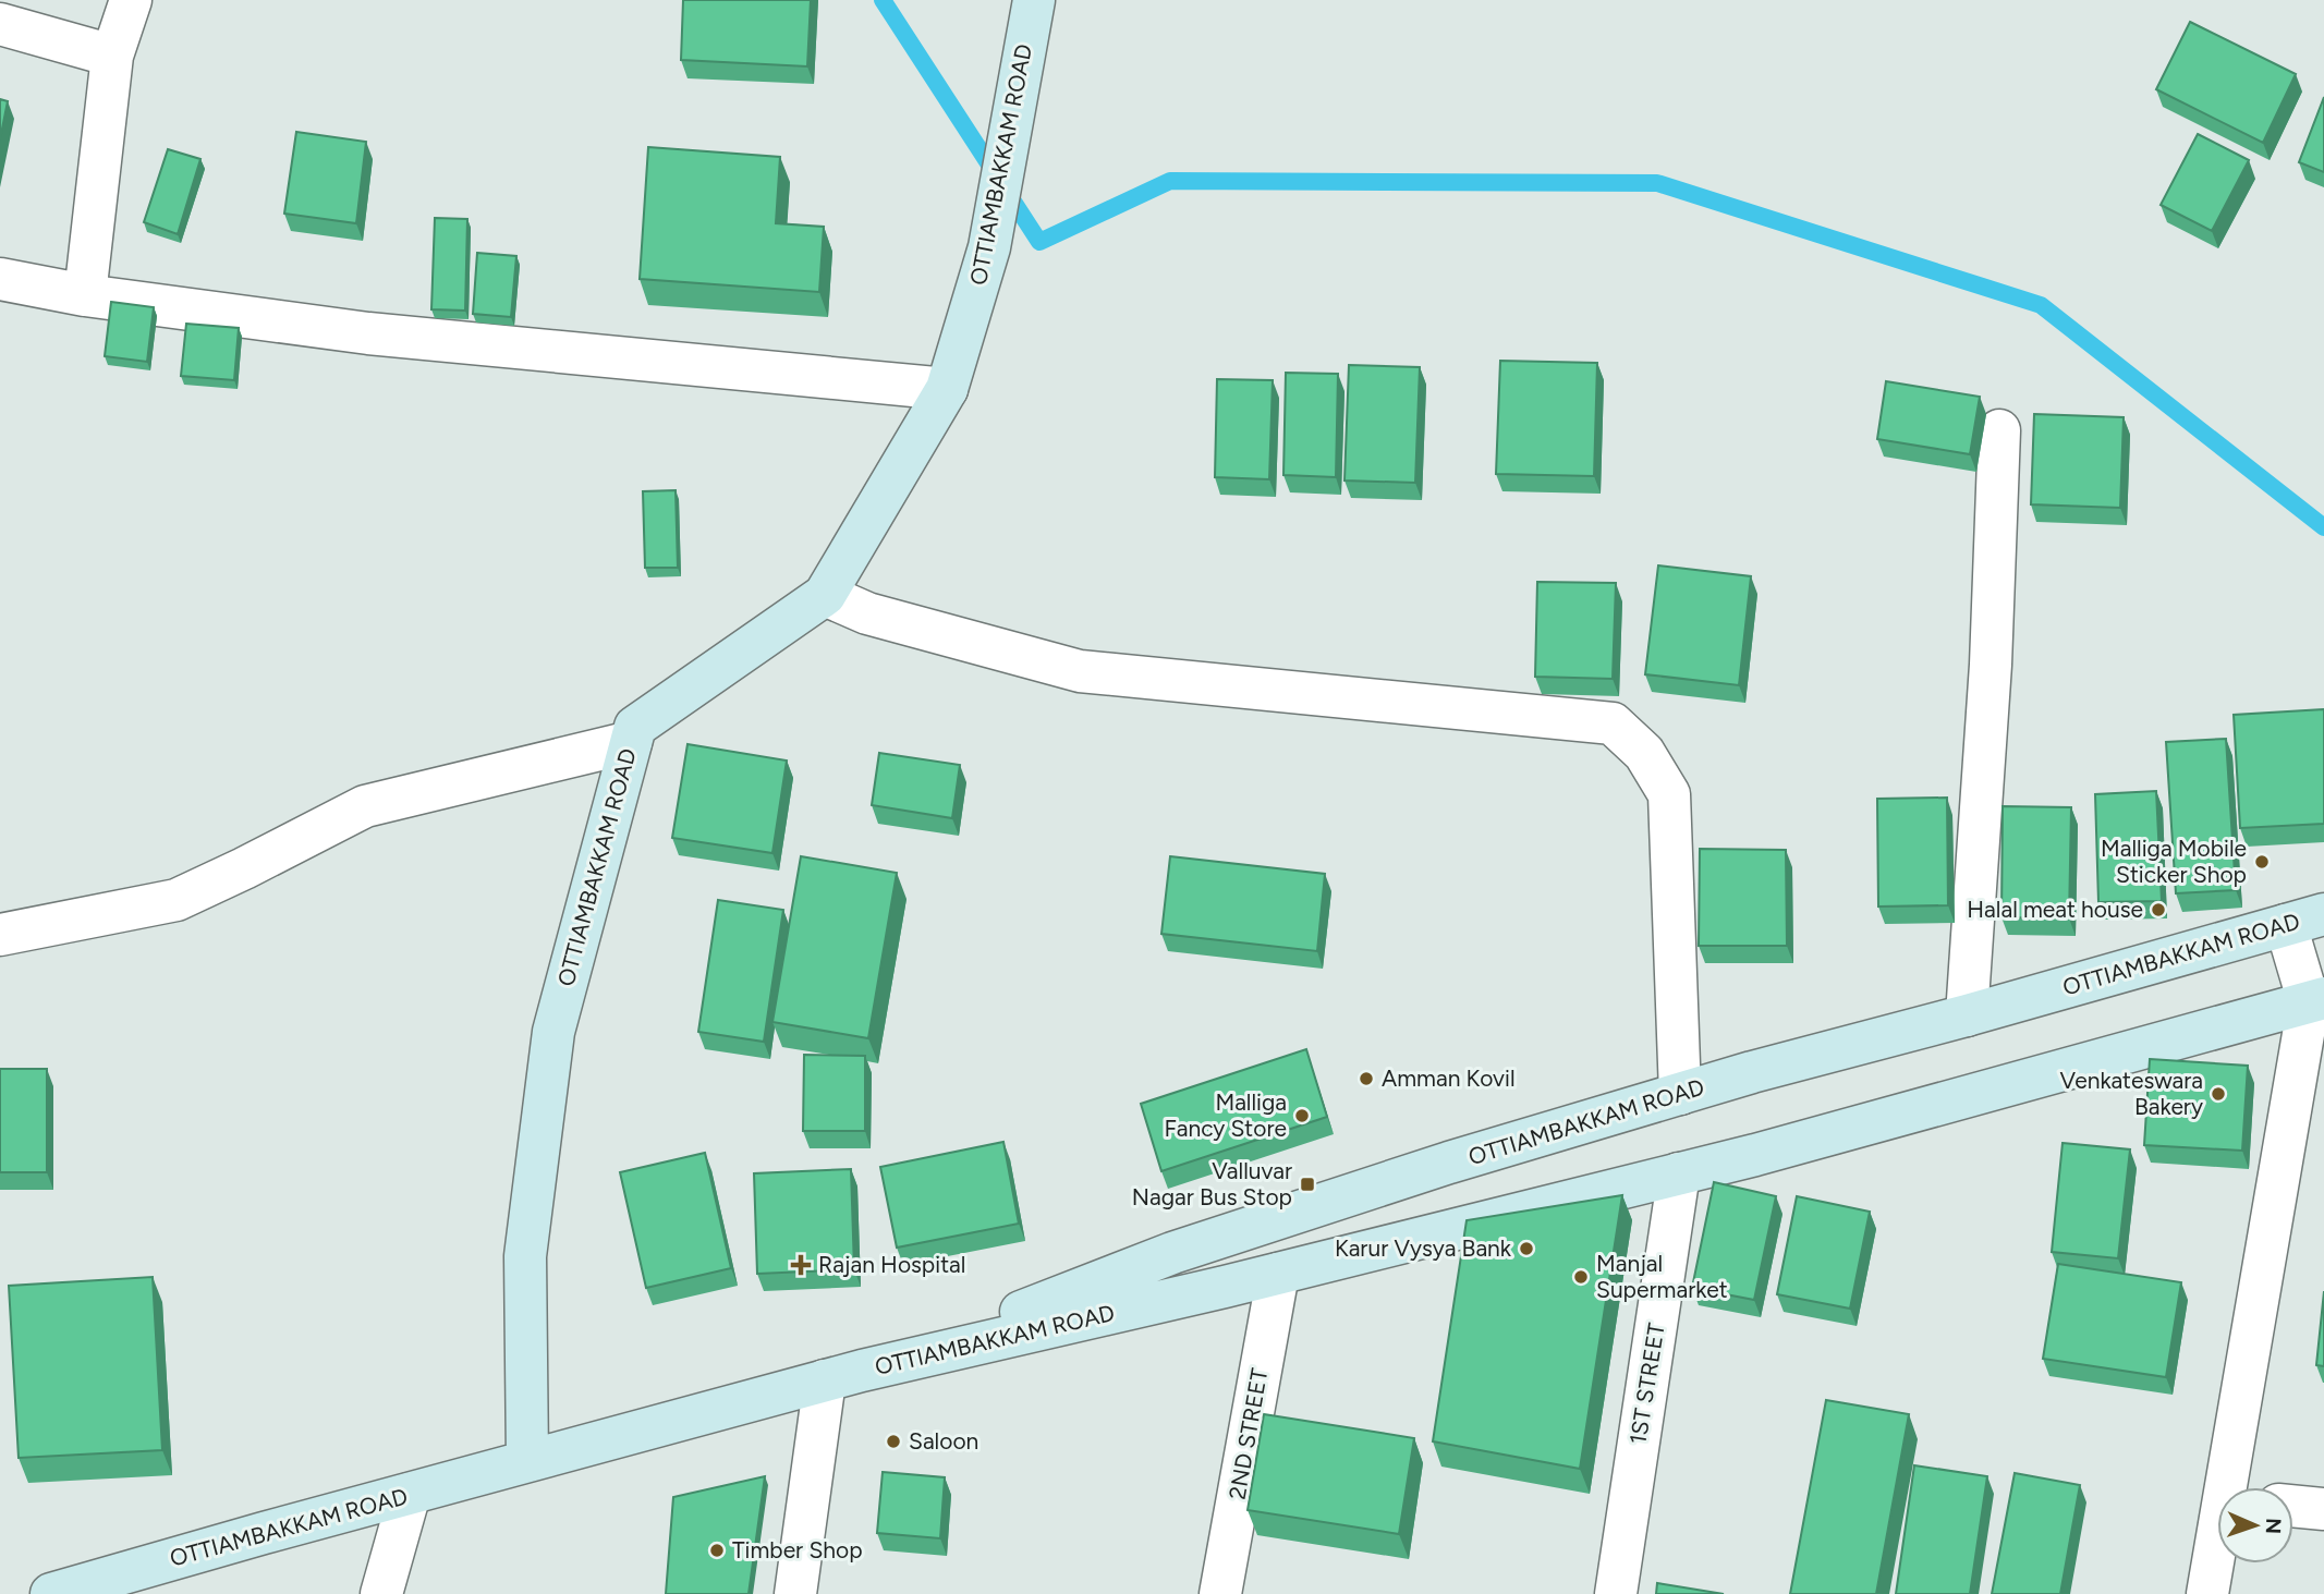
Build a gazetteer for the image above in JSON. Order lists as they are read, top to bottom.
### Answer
{
  "streets": {
    "street": ["OTTIAMBAKKAM ROAD", "1ST STREET", "2ND STREET"]
  },
  "crossings": [
    ["OTTIAMBAKKAM ROAD", "1ST STREET"],
    ["OTTIAMBAKKAM ROAD", "2ND STREET"]
  ],
  "places": {
    "other": [
      "Malliga Mobile Sticker Shop",
      "Halal meat house",
      "Amman Kovil",
      "Venkateswara Bakery",
      "Malliga Fancy Store",
      "Karur Vysya Bank",
      "Manjal Supermarket",
      "Saloon",
      "Timber Shop"
    ],
    "transit": ["Valluvar Nagar Bus Stop"],
    "health": ["Rajan Hospital"]
  },
  "north": "right"
}
